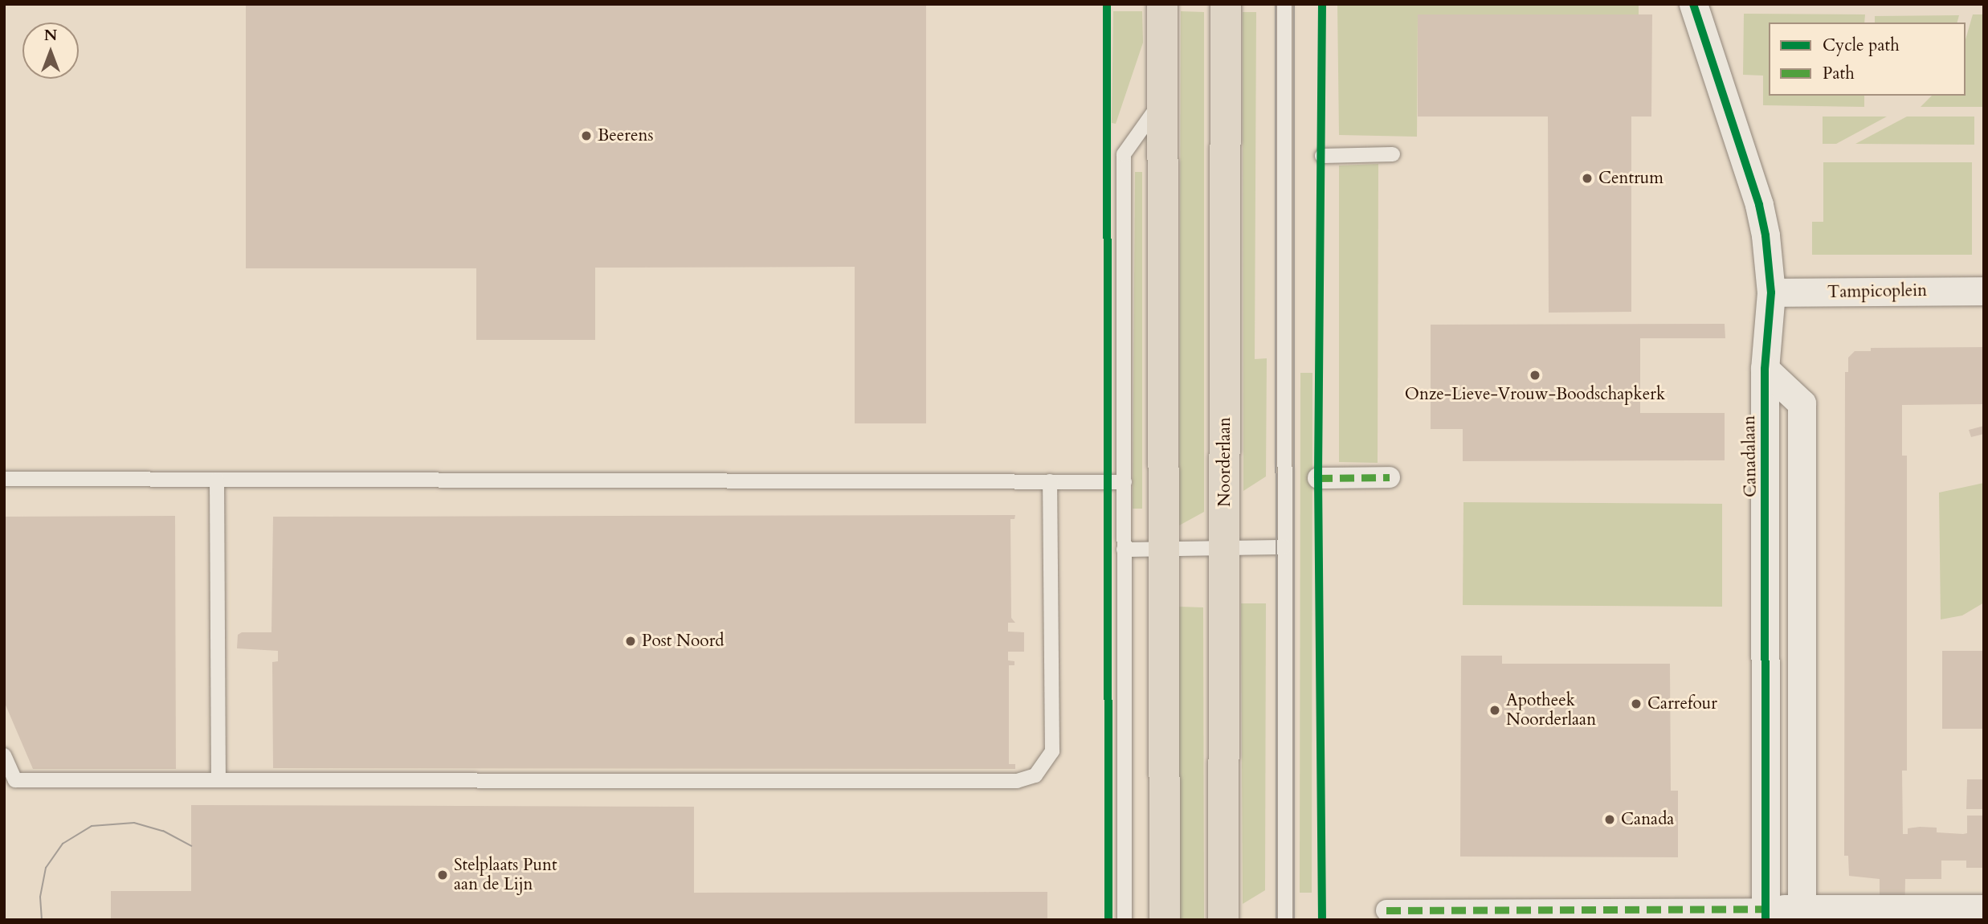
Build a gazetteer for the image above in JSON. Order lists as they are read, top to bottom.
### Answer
{
  "streets": {
    "main road": ["Noorderlaan"],
    "street": ["Tampicoplein", "Canadalaan"]
  },
  "crossings": [
    ["Tampicoplein", "Canadalaan"]
  ],
  "places": [
    "Beerens",
    "Centrum",
    "Onze-Lieve-Vrouw-Boodschapkerk",
    "Post Noord",
    "Carrefour",
    "Apotheek Noorderlaan",
    "Canada",
    "Stelplaats Punt aan de Lijn"
  ],
  "legend": ["Cycle path", "Path"],
  "north": "top"
}
